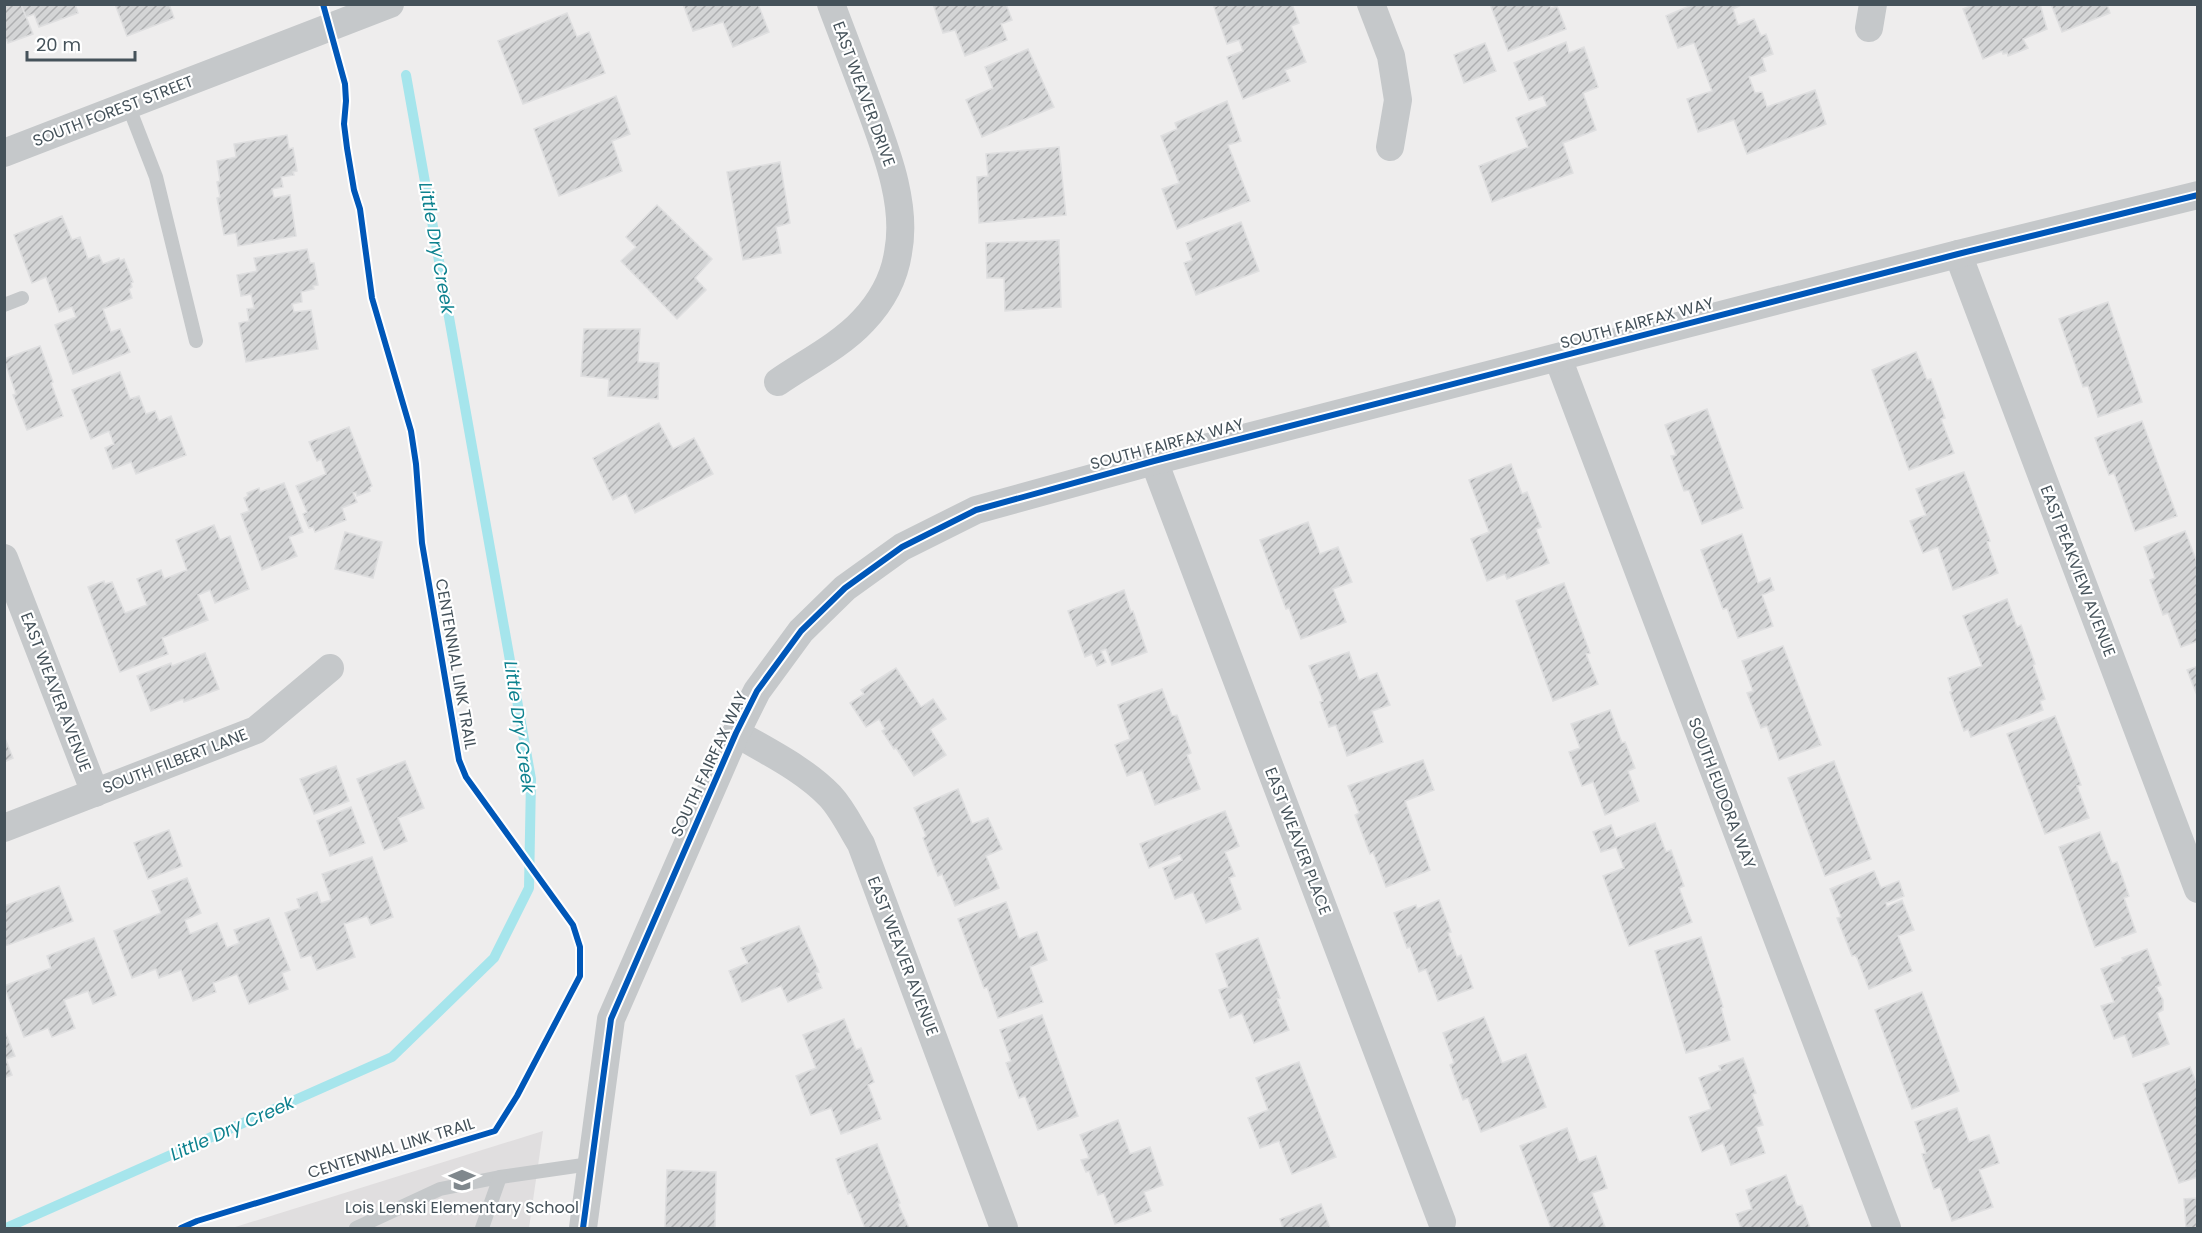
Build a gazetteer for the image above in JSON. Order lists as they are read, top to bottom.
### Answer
{
  "streets": {
    "street": [
      "EAST WEAVER DRIVE",
      "SOUTH FOREST STREET",
      "SOUTH FAIRFAX WAY",
      "EAST PEAKVIEW AVENUE",
      "EAST WEAVER AVENUE",
      "SOUTH FILBERT LANE",
      "SOUTH EUDORA WAY",
      "EAST WEAVER PLACE"
    ],
    "cycle path": ["CENTENNIAL LINK TRAIL"]
  },
  "crossings": [
    ["SOUTH FAIRFAX WAY", "EAST PEAKVIEW AVENUE"],
    ["SOUTH FAIRFAX WAY", "EAST WEAVER AVENUE"],
    ["SOUTH FAIRFAX WAY", "SOUTH EUDORA WAY"],
    ["SOUTH FAIRFAX WAY", "EAST WEAVER PLACE"],
    ["EAST WEAVER AVENUE", "SOUTH FILBERT LANE"]
  ],
  "water": ["Little Dry Creek"],
  "places": {
    "school or university": ["Lois Lenski Elementary School"]
  },
  "scale_bar": "20 m"
}
